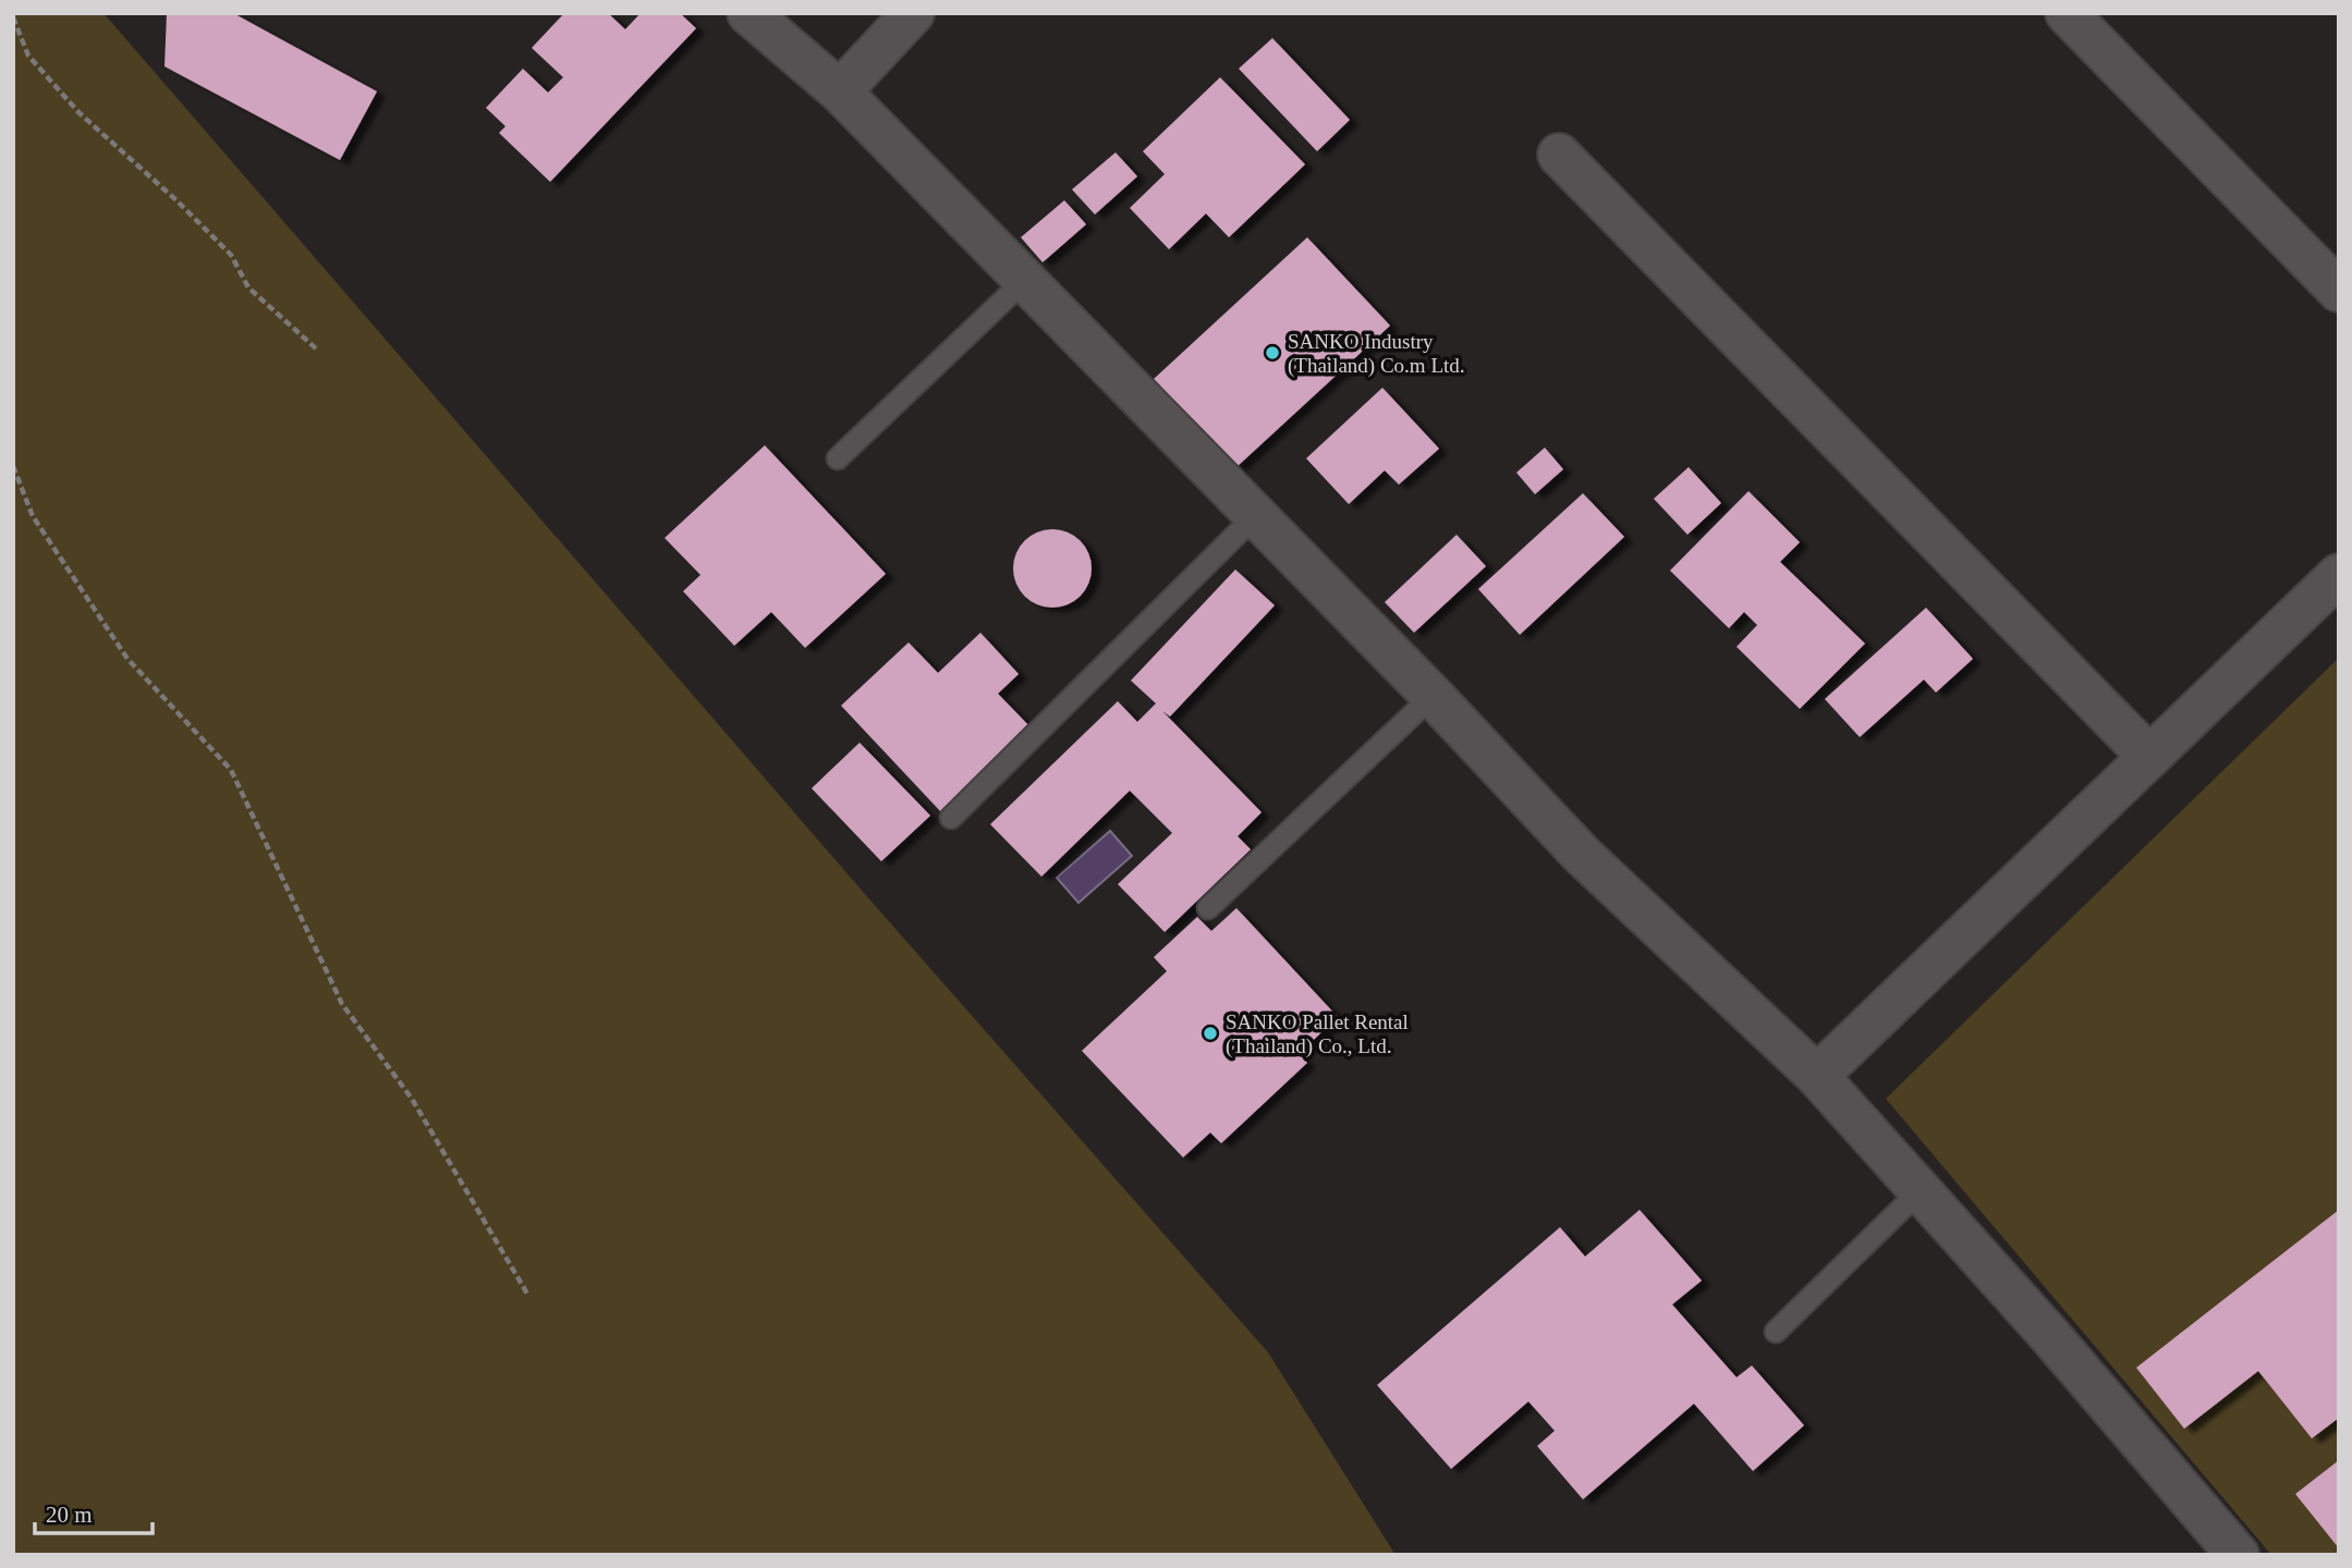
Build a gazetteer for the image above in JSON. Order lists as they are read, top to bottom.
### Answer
{
  "places": ["SANKO Industry (Thailand) Co.m Ltd.", "SANKO Pallet Rental (Thailand) Co., Ltd."],
  "scale_bar": "20 m"
}
